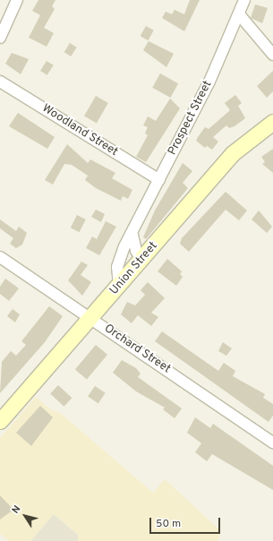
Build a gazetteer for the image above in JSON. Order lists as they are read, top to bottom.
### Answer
{
  "streets": {
    "main road": ["Union Street"],
    "street": ["Prospect Street", "Woodland Street", "Orchard Street"]
  },
  "crossings": [
    ["Prospect Street", "Woodland Street"],
    ["Prospect Street", "Union Street"],
    ["Union Street", "Orchard Street"]
  ],
  "scale_bar": "50 m",
  "north": "top left"
}
